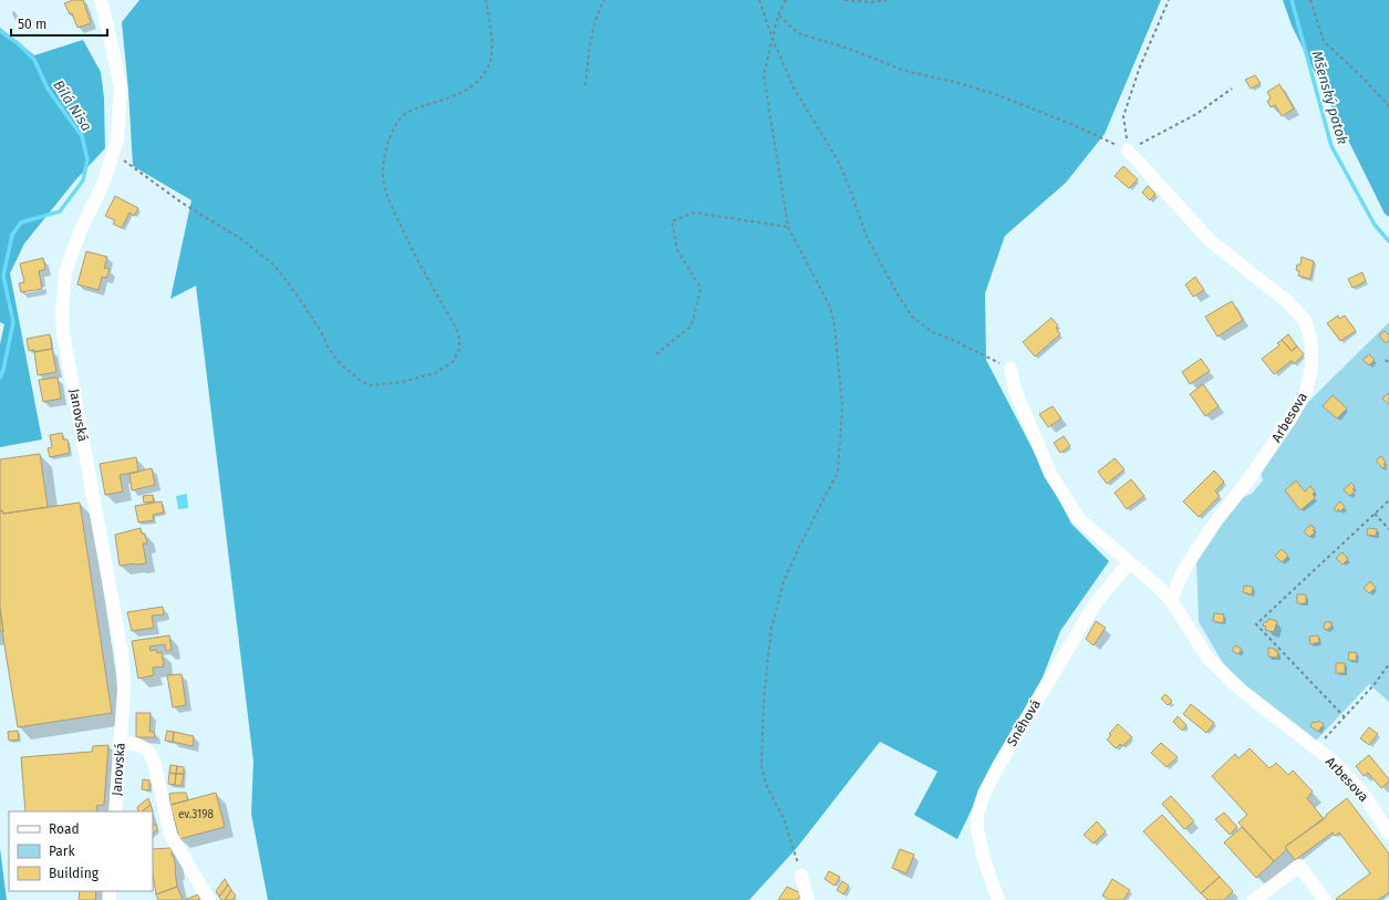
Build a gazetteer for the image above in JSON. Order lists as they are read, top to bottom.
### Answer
{
  "streets": {
    "street": ["Janovská", "Arbesova", "Sněhová"]
  },
  "crossings": [
    ["Arbesova", "Sněhová"]
  ],
  "water": ["Mšenský potok", "Bílá Nisa"],
  "house_numbers": ["ev.3198"],
  "legend": ["Road", "Park", "Building"],
  "scale_bar": "50 m"
}
